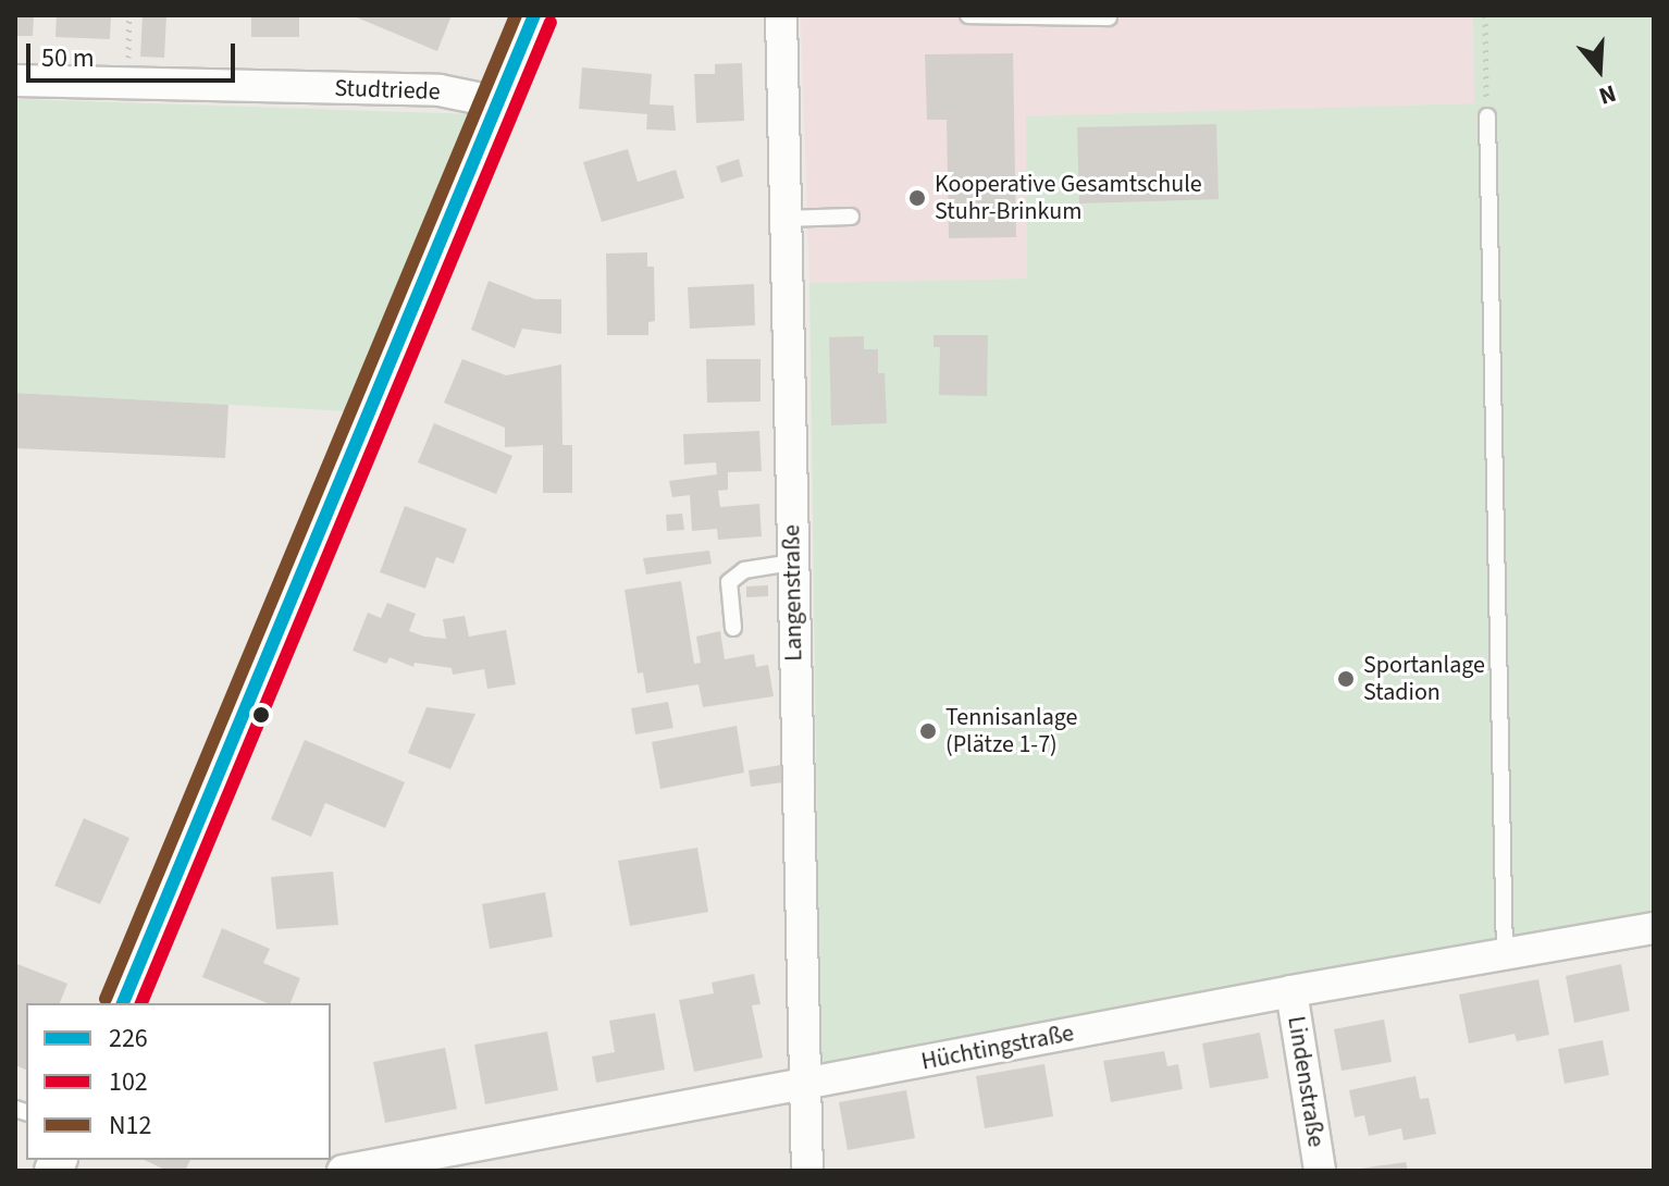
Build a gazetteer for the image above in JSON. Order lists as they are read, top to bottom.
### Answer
{
  "streets": {
    "street": [
      "Studtriede",
      "Langenstraße",
      "Hüchtingstraße",
      "Lindenstraße"
    ]
  },
  "crossings": [
    ["Langenstraße", "Hüchtingstraße"],
    ["Hüchtingstraße", "Lindenstraße"]
  ],
  "places": ["Kooperative Gesamtschule Stuhr-Brinkum", "Sportanlage Stadion", "Tennisanlage (Plätze 1-7)"],
  "lines": ["transit line 226", "transit line N12", "transit line 102"],
  "legend": ["226", "102", "N12"],
  "scale_bar": "50 m",
  "north": "bottom"
}
